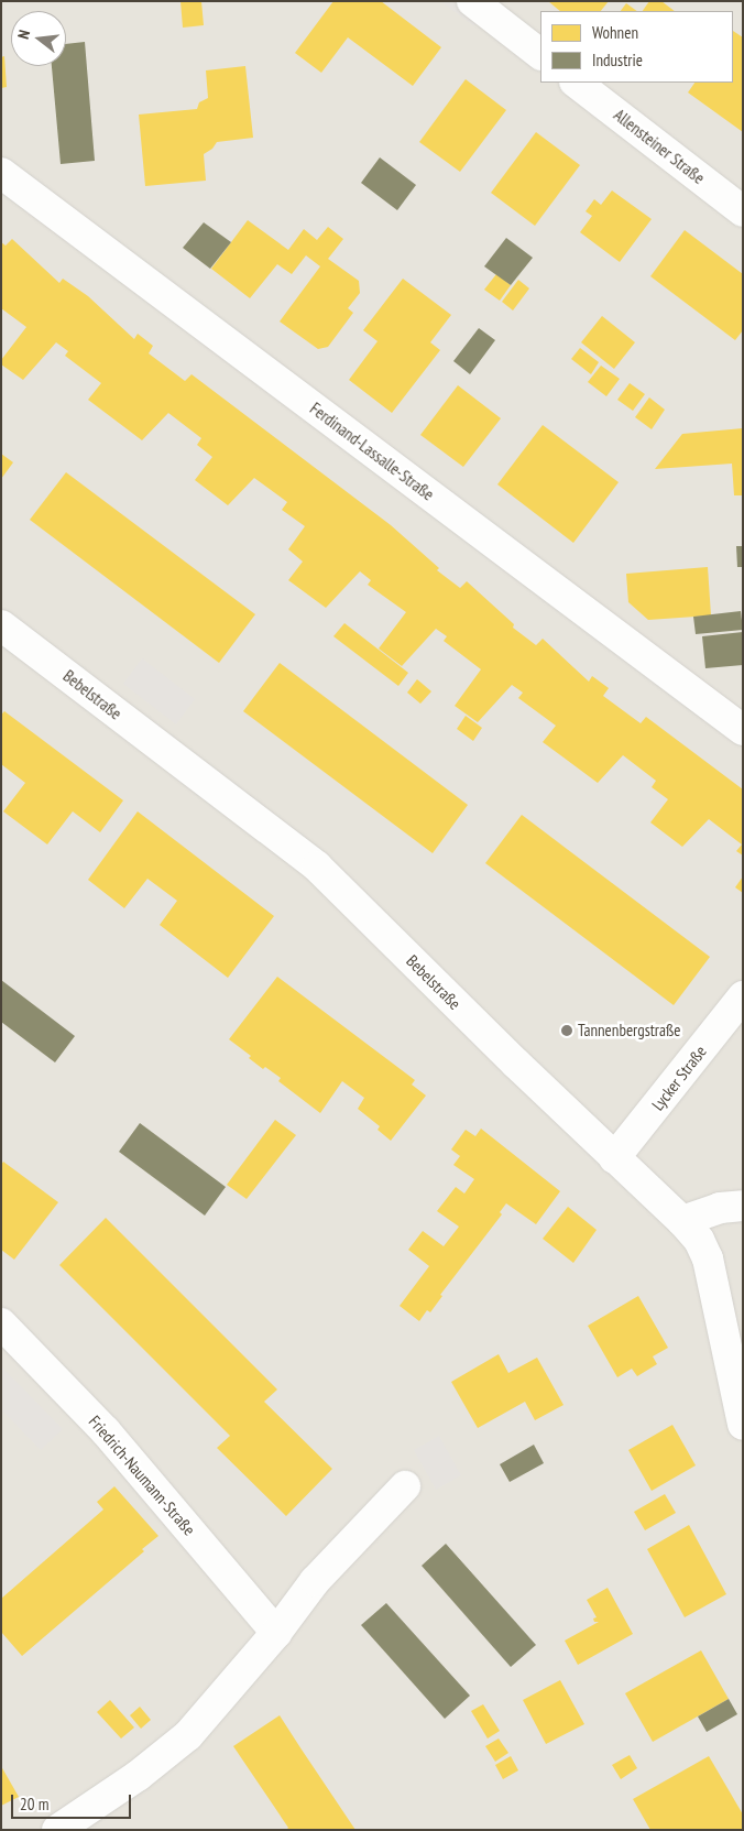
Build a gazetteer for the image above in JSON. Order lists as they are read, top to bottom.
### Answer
{
  "streets": {
    "street": [
      "Allensteiner Straße",
      "Ferdinand-Lassalle-Straße",
      "Bebelstraße",
      "Lycker Straße",
      "Friedrich-Naumann-Straße"
    ]
  },
  "crossings": [
    ["Bebelstraße", "Lycker Straße"]
  ],
  "places": ["Tannenbergstraße"],
  "legend": ["Wohnen", "Industrie"],
  "scale_bar": "20 m",
  "north": "left"
}
